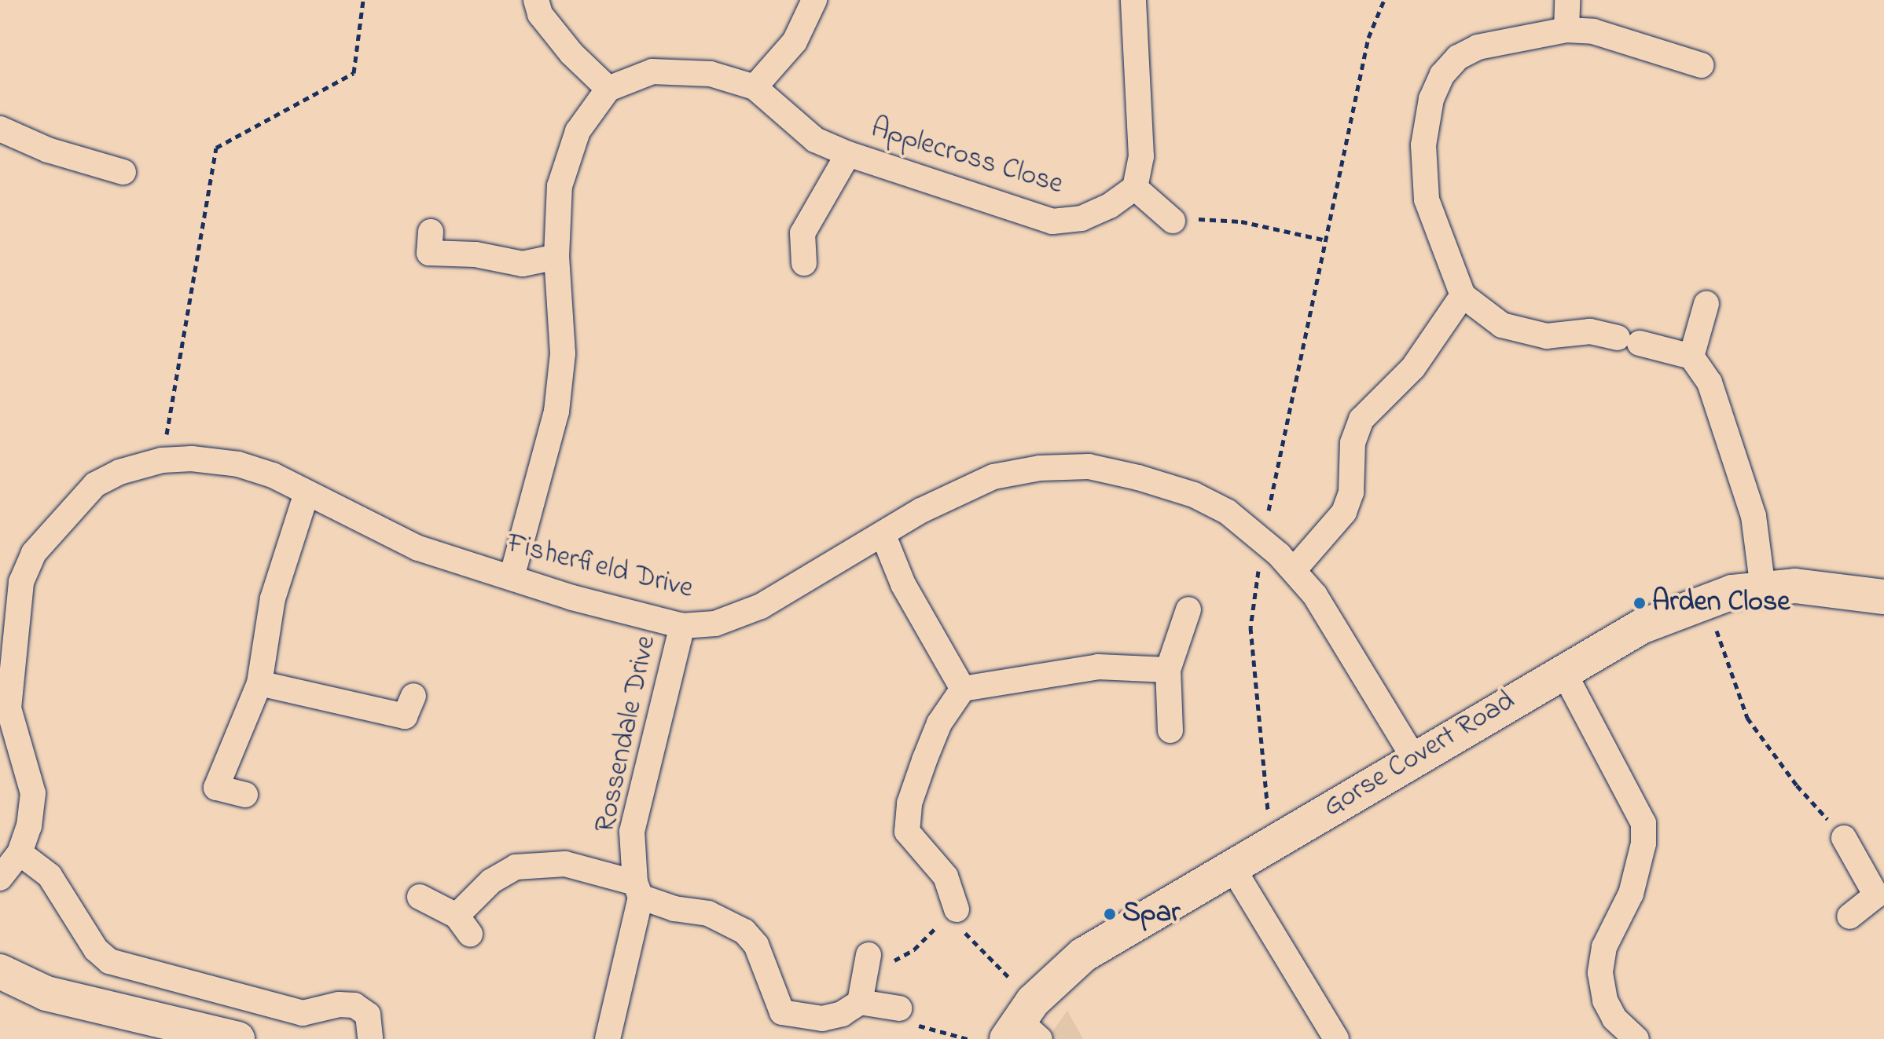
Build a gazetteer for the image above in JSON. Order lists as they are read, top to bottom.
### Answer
{
  "streets": {
    "street": [
      "Applecross Close",
      "Fisherfield Drive",
      "Rossendale Drive",
      "Gorse Covert Road"
    ]
  },
  "crossings": [
    ["Fisherfield Drive", "Rossendale Drive"],
    ["Fisherfield Drive", "Gorse Covert Road"]
  ],
  "places": ["Arden Close", "Spar"]
}
